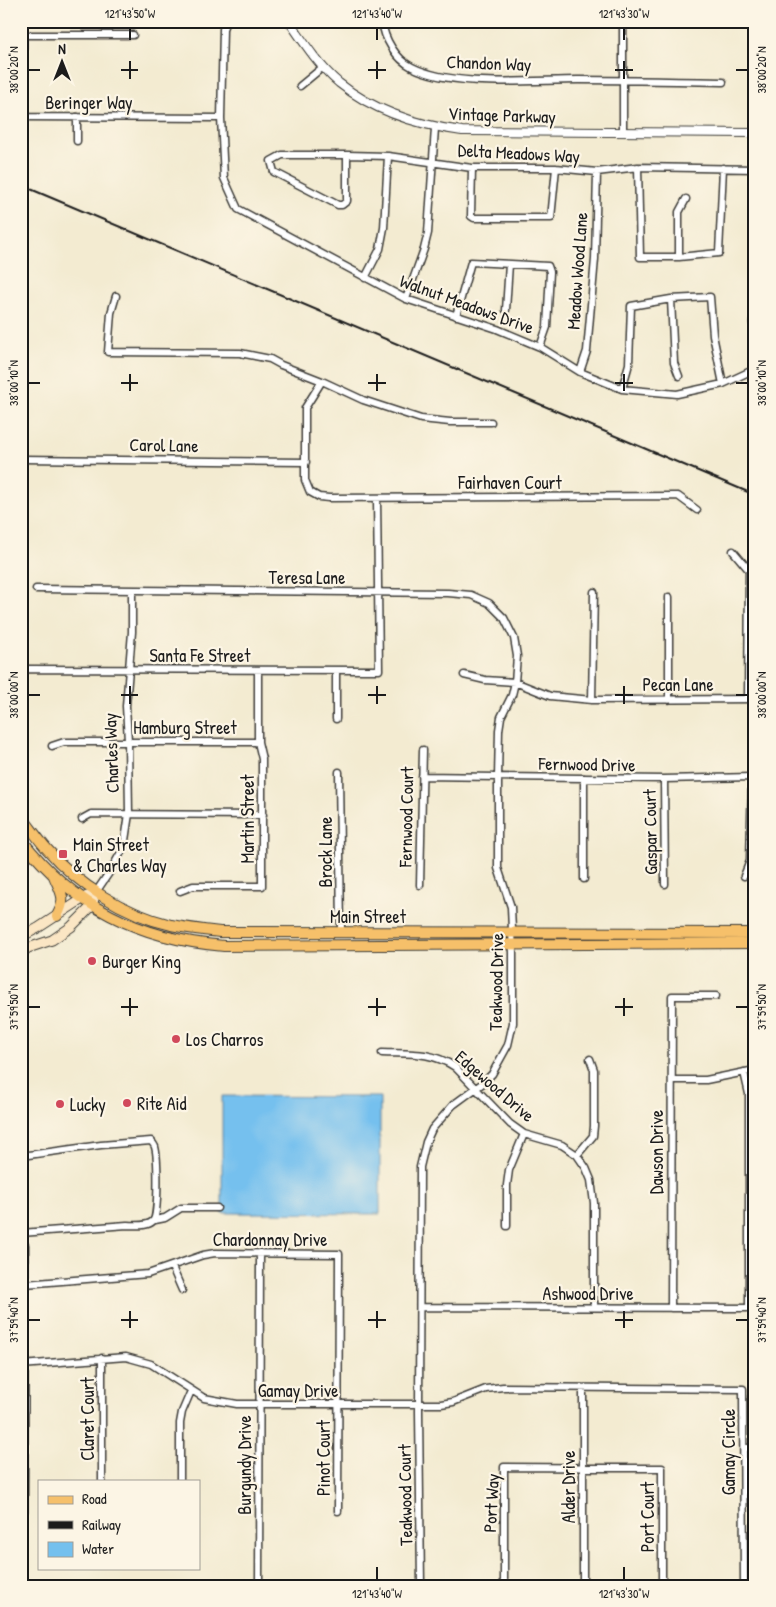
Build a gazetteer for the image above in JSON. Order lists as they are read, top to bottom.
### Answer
{
  "streets": {
    "main road": ["Charles Way", "Main Street"],
    "street": [
      "Chandon Way",
      "Beringer Way",
      "Vintage Parkway",
      "Delta Meadows Way",
      "Meadow Wood Lane",
      "Walnut Meadows Drive",
      "Carol Lane",
      "Fairhaven Court",
      "Teresa Lane",
      "Santa Fe Street",
      "Pecan Lane",
      "Hamburg Street",
      "Fernwood Drive",
      "Fernwood Court",
      "Martin Street",
      "Gaspar Court",
      "Brock Lane",
      "Teakwood Drive",
      "Edgewood Drive",
      "Dawson Drive",
      "Chardonnay Drive",
      "Ashwood Drive",
      "Gamay Drive",
      "Claret Court",
      "Gamay Circle",
      "Pinot Court",
      "Burgundy Drive",
      "Alder Drive",
      "Teakwood Court",
      "Port Way",
      "Port Court"
    ]
  },
  "crossings": [
    ["Beringer Way", "Walnut Meadows Drive"],
    ["Delta Meadows Way", "Meadow Wood Lane"],
    ["Meadow Wood Lane", "Walnut Meadows Drive"],
    ["Carol Lane", "Fairhaven Court"],
    ["Teresa Lane", "Santa Fe Street"],
    ["Teresa Lane", "Pecan Lane"],
    ["Teresa Lane", "Charles Way"],
    ["Teresa Lane", "Teakwood Drive"],
    ["Santa Fe Street", "Charles Way"],
    ["Santa Fe Street", "Martin Street"],
    ["Pecan Lane", "Teakwood Drive"],
    ["Hamburg Street", "Charles Way"],
    ["Hamburg Street", "Martin Street"],
    ["Charles Way", "Main Street"],
    ["Fernwood Drive", "Fernwood Court"],
    ["Fernwood Drive", "Gaspar Court"],
    ["Fernwood Drive", "Teakwood Drive"],
    ["Brock Lane", "Main Street"],
    ["Main Street", "Teakwood Drive"],
    ["Teakwood Drive", "Edgewood Drive"],
    ["Teakwood Drive", "Ashwood Drive"],
    ["Teakwood Drive", "Gamay Drive"],
    ["Teakwood Drive", "Teakwood Court"],
    ["Dawson Drive", "Ashwood Drive"],
    ["Chardonnay Drive", "Gamay Drive"],
    ["Chardonnay Drive", "Pinot Court"],
    ["Chardonnay Drive", "Burgundy Drive"],
    ["Gamay Drive", "Claret Court"],
    ["Gamay Drive", "Gamay Circle"],
    ["Gamay Drive", "Pinot Court"],
    ["Gamay Drive", "Burgundy Drive"],
    ["Gamay Drive", "Alder Drive"],
    ["Gamay Drive", "Teakwood Court"],
    ["Gamay Circle", "Alder Drive"],
    ["Alder Drive", "Port Way"],
    ["Alder Drive", "Port Court"],
    ["Port Way", "Port Court"]
  ],
  "places": {
    "transit": ["Main Street & Charles Way"],
    "other": [
      "Burger King",
      "Los Charros",
      "Rite Aid",
      "Lucky"
    ]
  },
  "legend": ["Road", "Railway", "Water"],
  "north": "top",
  "coordinates": [
    "121°43'50\"W",
    "121°43'40\"W",
    "121°43'30\"W",
    "38°00'20\"N",
    "38°00'10\"N",
    "38°00'00\"N",
    "37°59'50\"N",
    "37°59'40\"N"
  ]
}
